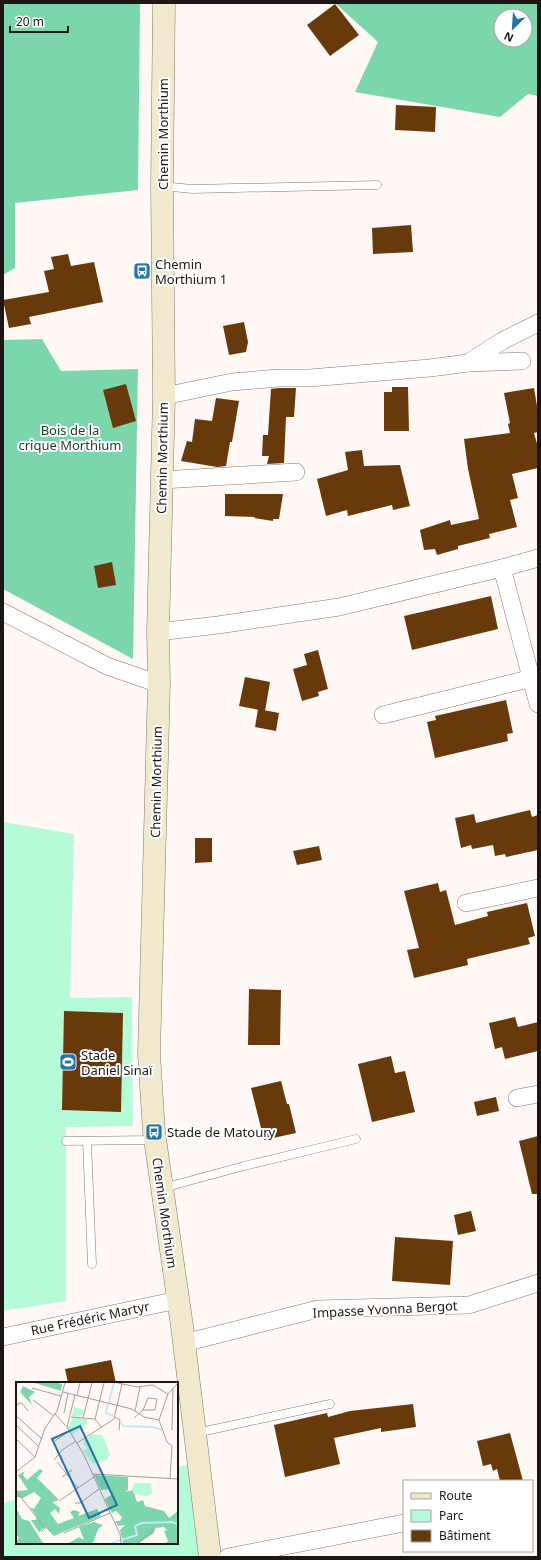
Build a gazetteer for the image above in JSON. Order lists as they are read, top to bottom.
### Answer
{
  "streets": {
    "street": ["Chemin Morthium", "Impasse Yvonna Bergot", "Rue Frédéric Martyr"]
  },
  "crossings": [
    ["Chemin Morthium", "Impasse Yvonna Bergot"],
    ["Chemin Morthium", "Rue Frédéric Martyr"]
  ],
  "parks": ["Bois de la crique Morthium"],
  "places": {
    "bus stop": ["Chemin Morthium 1", "Stade de Matoury"],
    "sports": ["Stade Daniel Sinaï"]
  },
  "legend": ["Route", "Parc", "Bâtiment"],
  "scale_bar": "20 m",
  "north": "bottom left"
}
